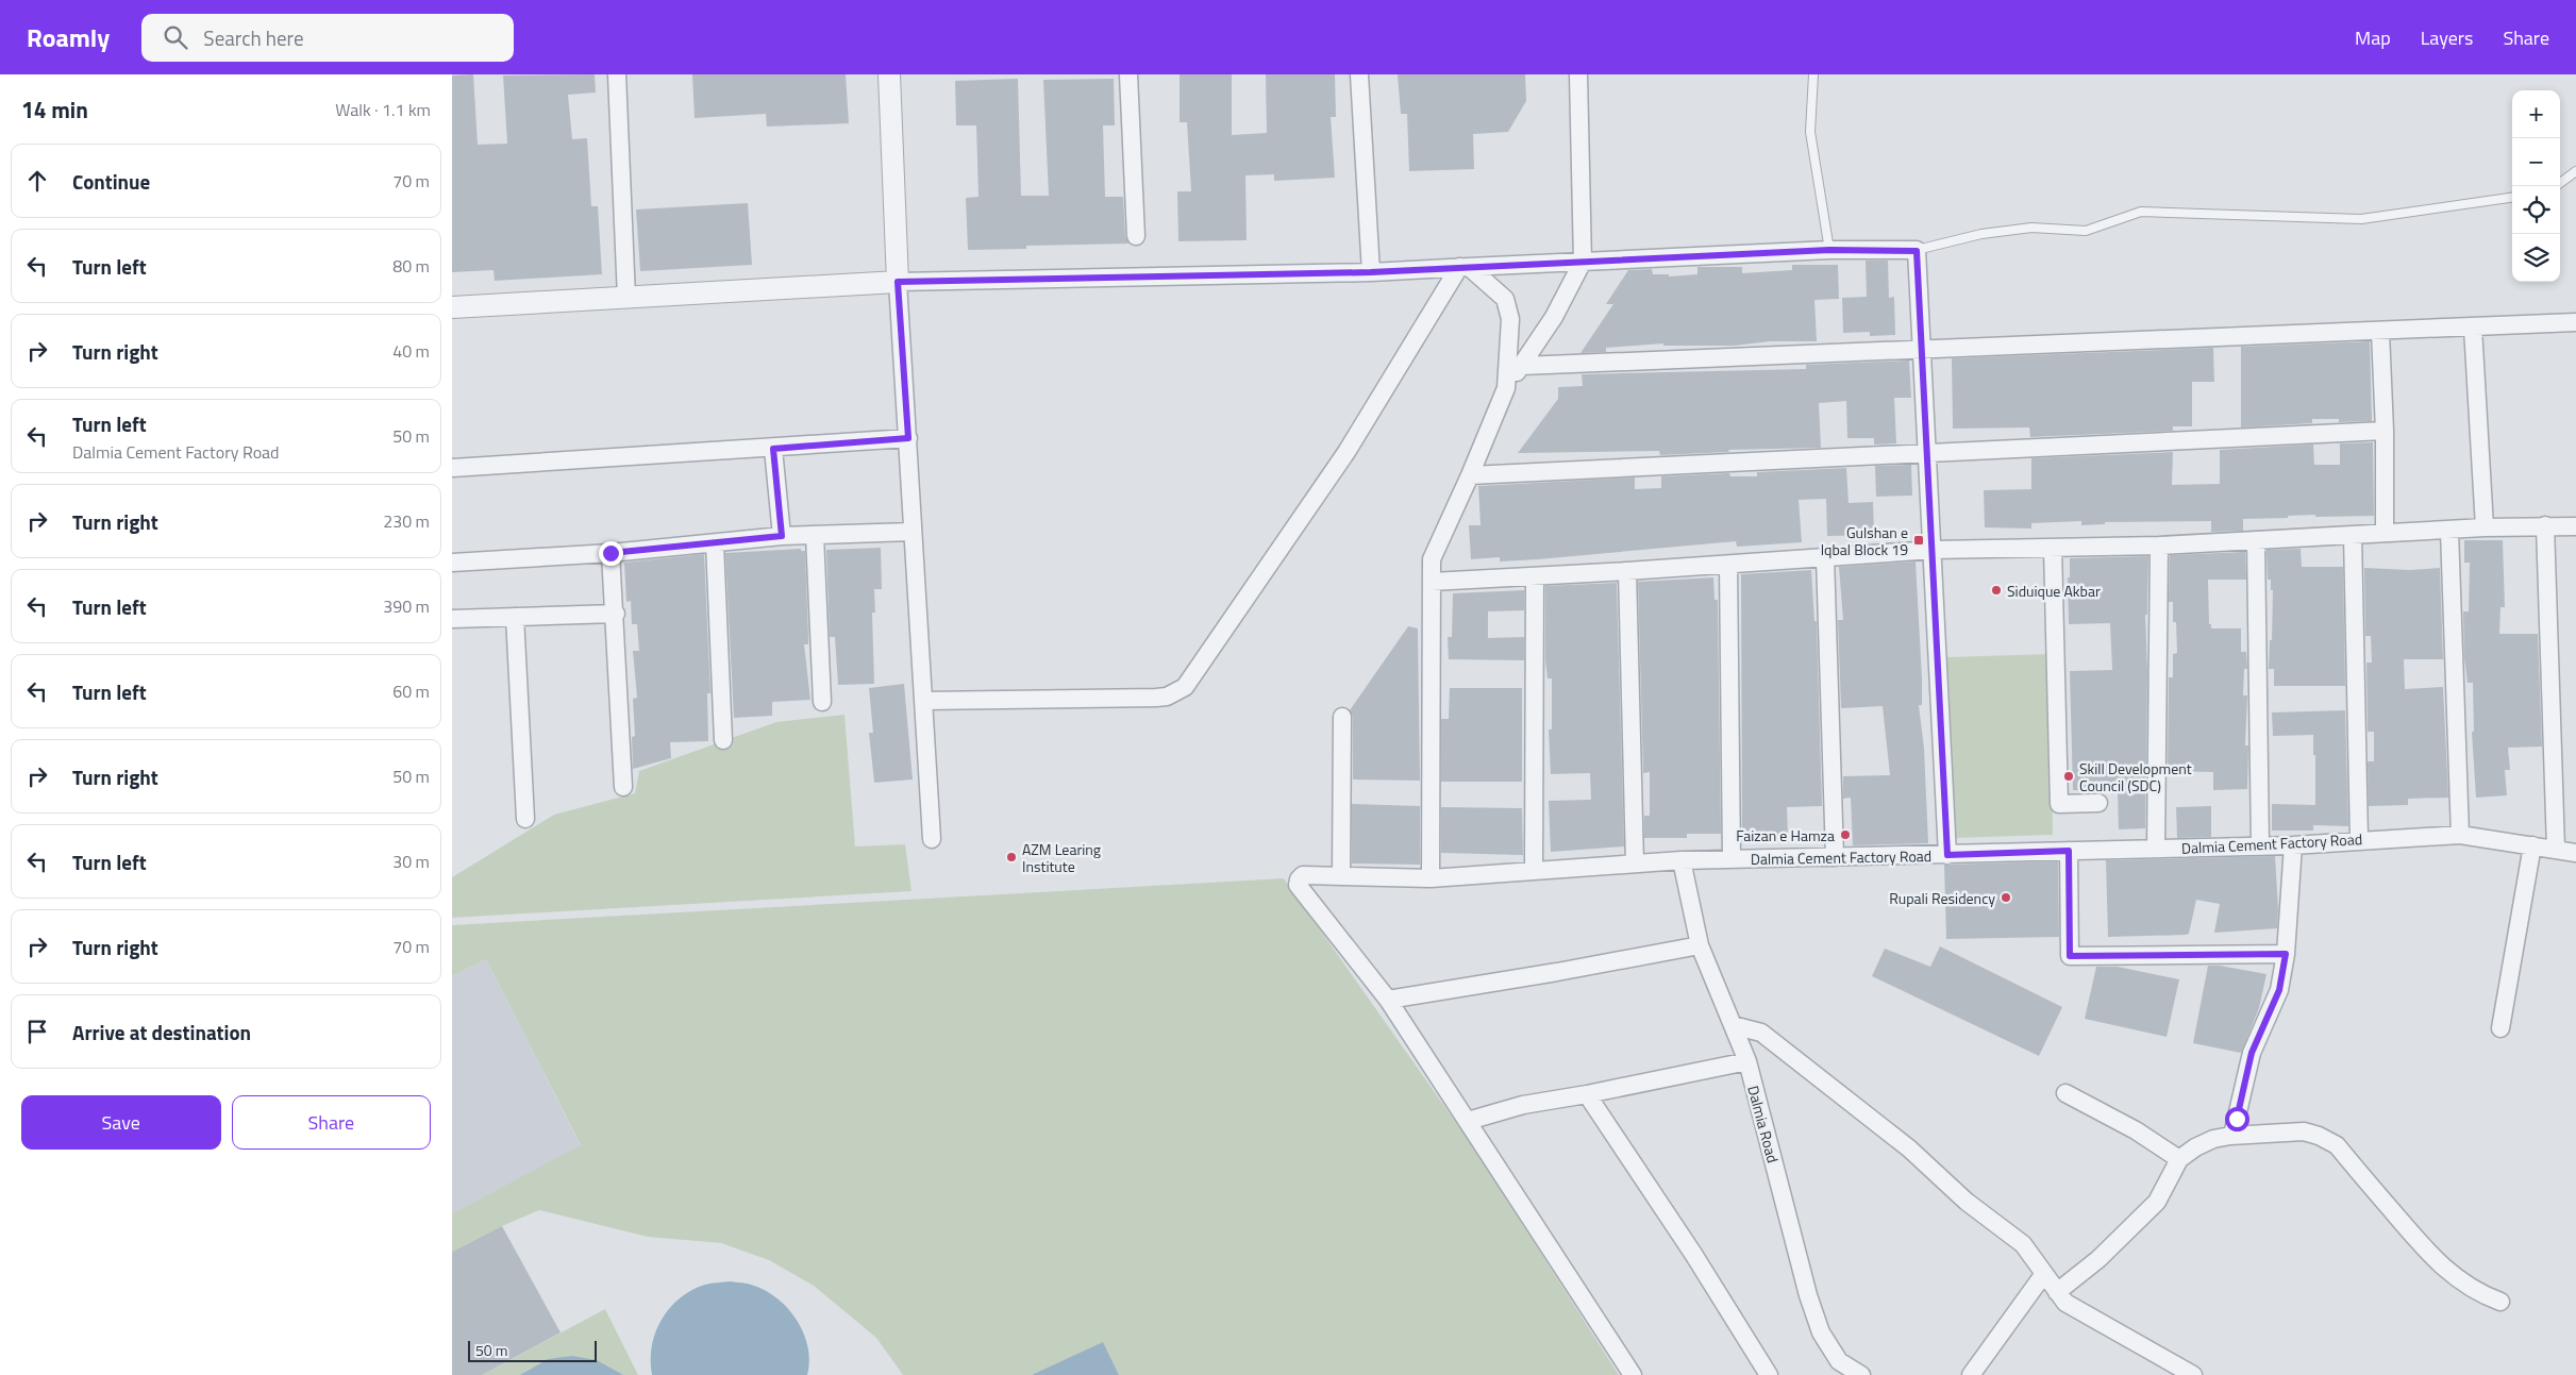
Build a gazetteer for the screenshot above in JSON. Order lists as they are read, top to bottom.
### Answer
{
  "streets": {
    "street": ["Dalmia Cement Factory Road", "Dalmia Road"]
  },
  "crossings": [
    ["Dalmia Cement Factory Road", "Dalmia Road"]
  ],
  "places": {
    "transit": ["Gulshan e Iqbal Block 19"],
    "other": [
      "Siduique Akbar",
      "Skill Development Council (SDC)",
      "Faizan e Hamza",
      "AZM Learing Institute",
      "Rupali Residency"
    ]
  },
  "scale_bar": "50 m",
  "page": {
    "header": "Roamly",
    "search": "Search here",
    "nav": ["Map", "Layers", "Share"],
    "heading": ["14 min", "Walk · 1.1 km"],
    "map_buttons": ["+", "−"],
    "list": [
      ["Continue", "70 m"],
      ["Turn left", "80 m"],
      ["Turn right", "40 m"],
      ["Turn left", "Dalmia Cement Factory Road", "50 m"],
      ["Turn right", "230 m"],
      ["Turn left", "390 m"],
      ["Turn left", "60 m"],
      ["Turn right", "50 m"],
      ["Turn left", "30 m"],
      ["Turn right", "70 m"],
      "Arrive at destination"
    ],
    "buttons": ["Save", "Share"],
    "scale": "50 m"
  }
}
